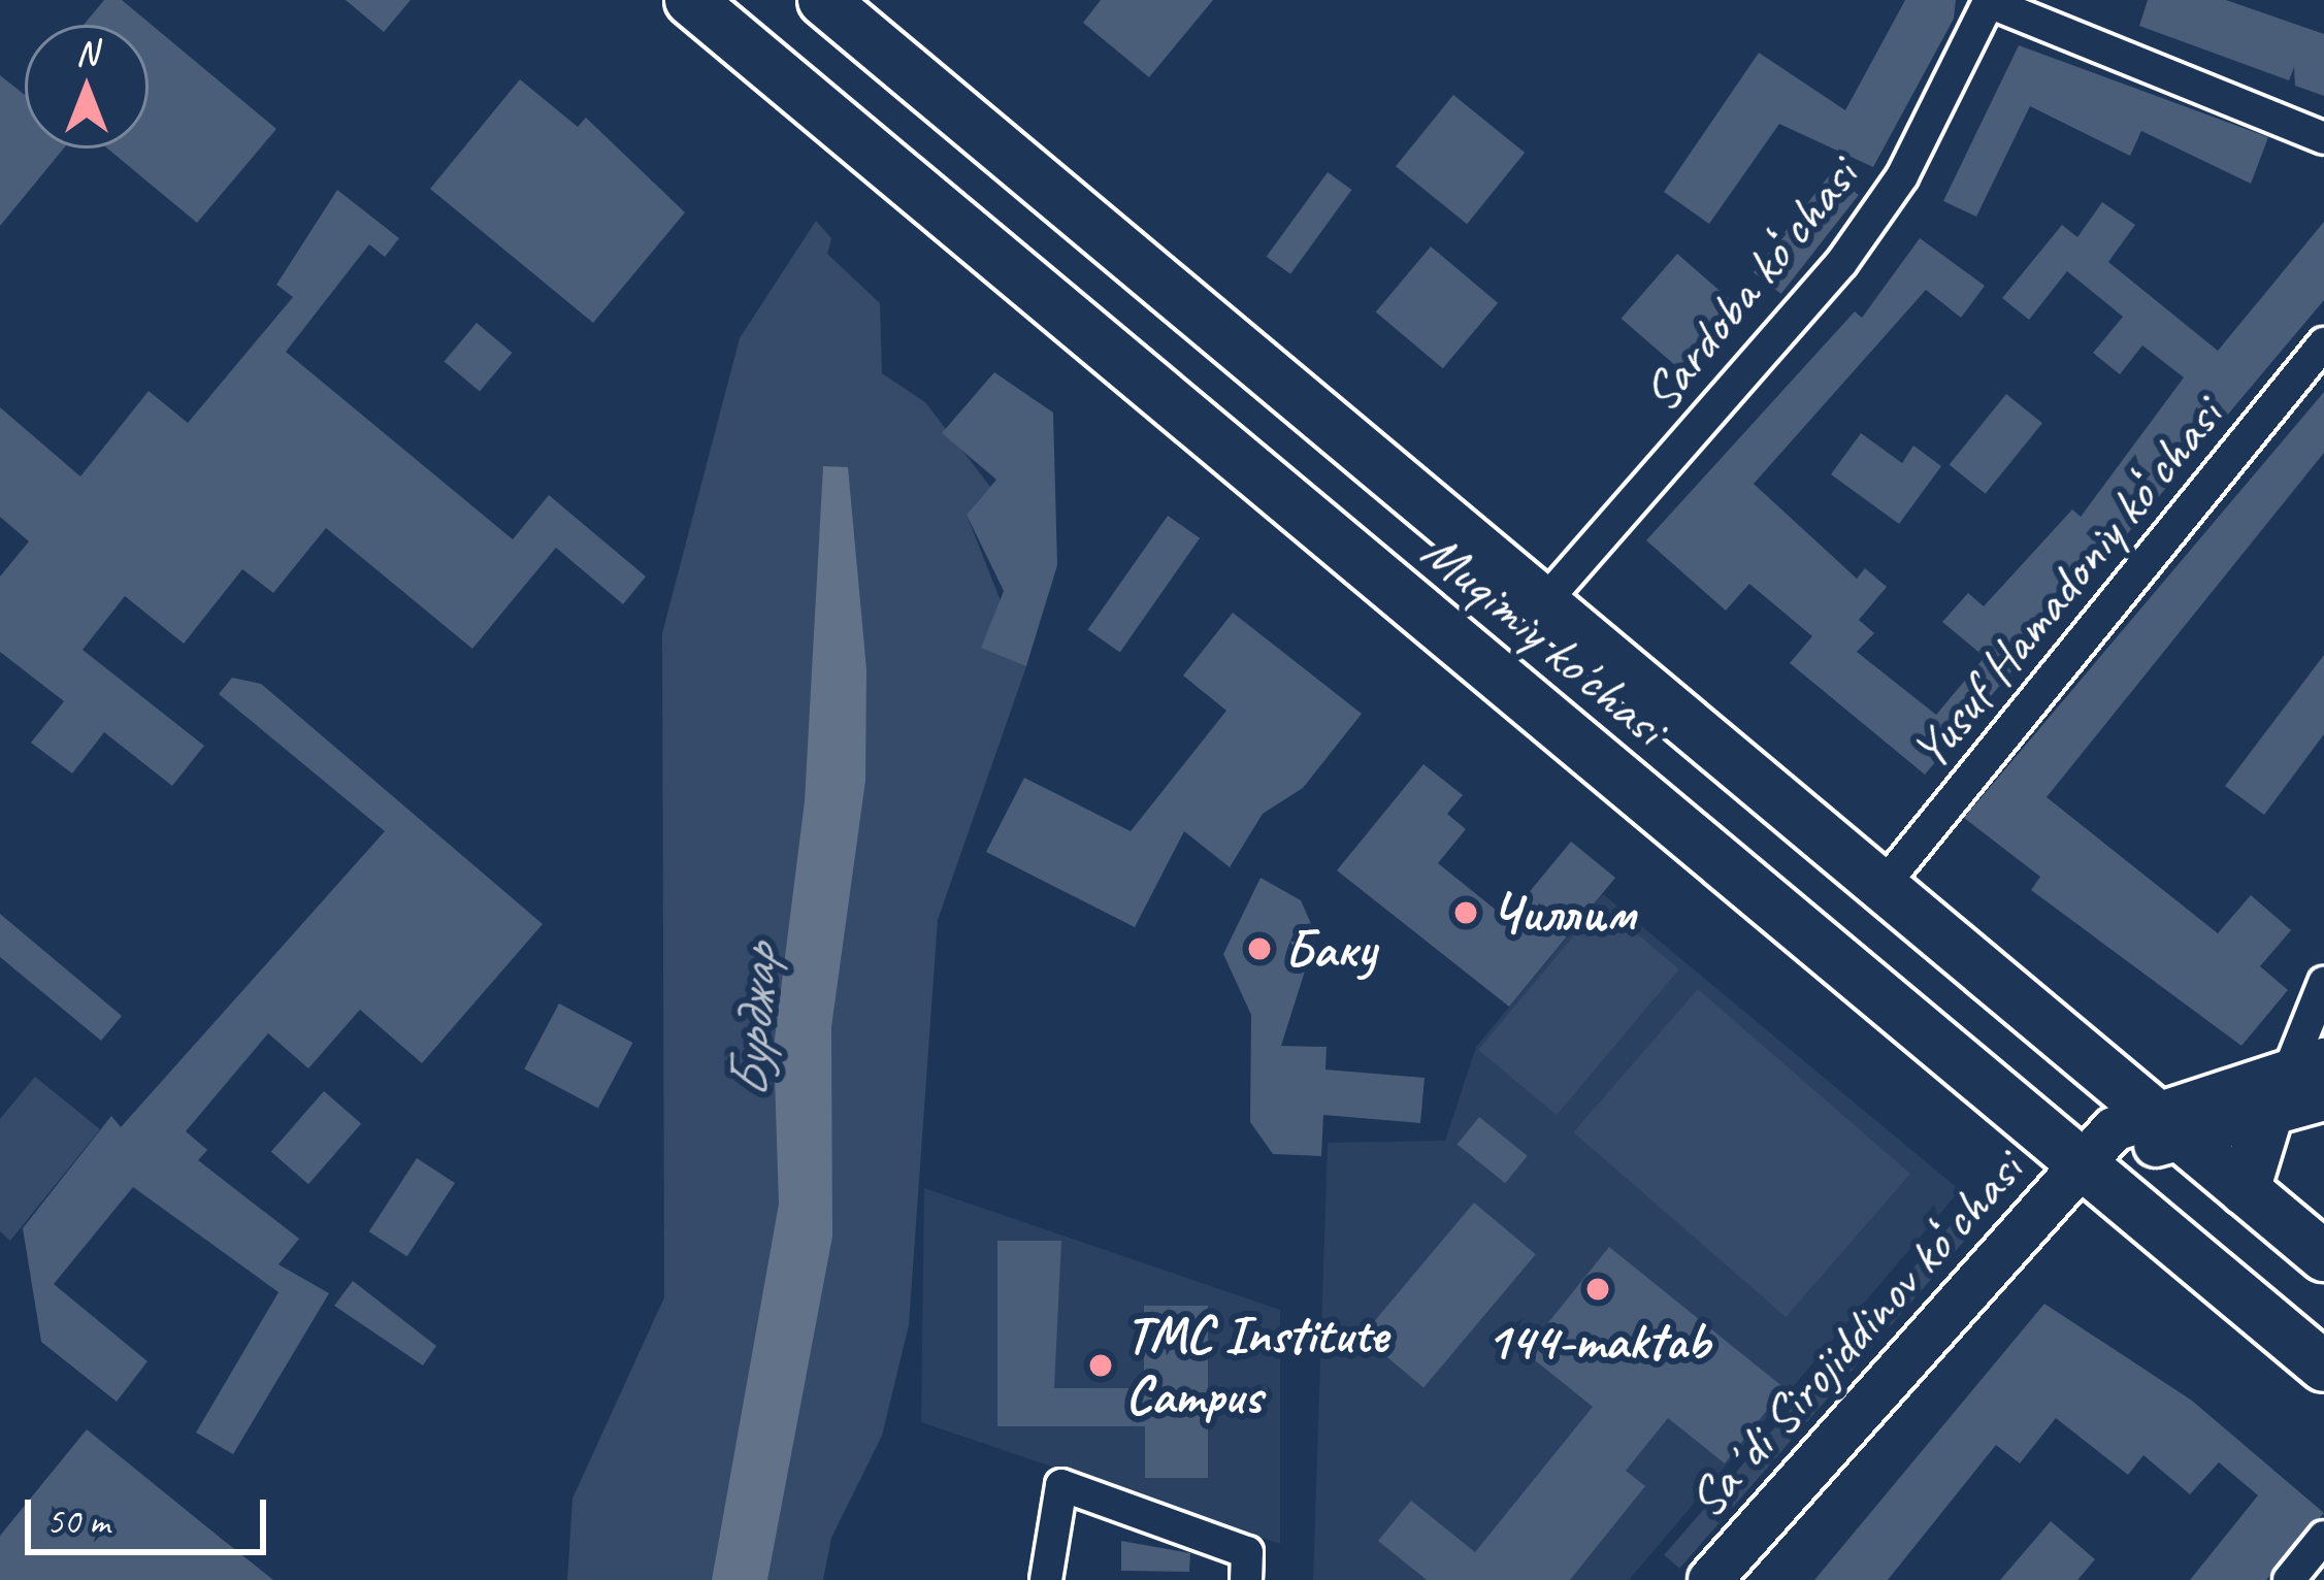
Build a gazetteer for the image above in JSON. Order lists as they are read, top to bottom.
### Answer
{
  "streets": {
    "main road": ["Muqimiy ko'chasi"],
    "street": ["Sardoba koʻchasi", "Yusuf Hamadoniy koʻchasi", "Saʼdi Sirojiddinov koʻchasi"]
  },
  "crossings": [
    ["Sardoba koʻchasi", "Muqimiy ko'chasi"],
    ["Yusuf Hamadoniy koʻchasi", "Muqimiy ko'chasi"],
    ["Muqimiy ko'chasi", "Saʼdi Sirojiddinov koʻchasi"]
  ],
  "water": ["Бурджар"],
  "places": [
    "Чиллим",
    "Баку",
    "144-maktab",
    "TMC Institute Campus"
  ],
  "scale_bar": "50 m",
  "north": "top"
}
